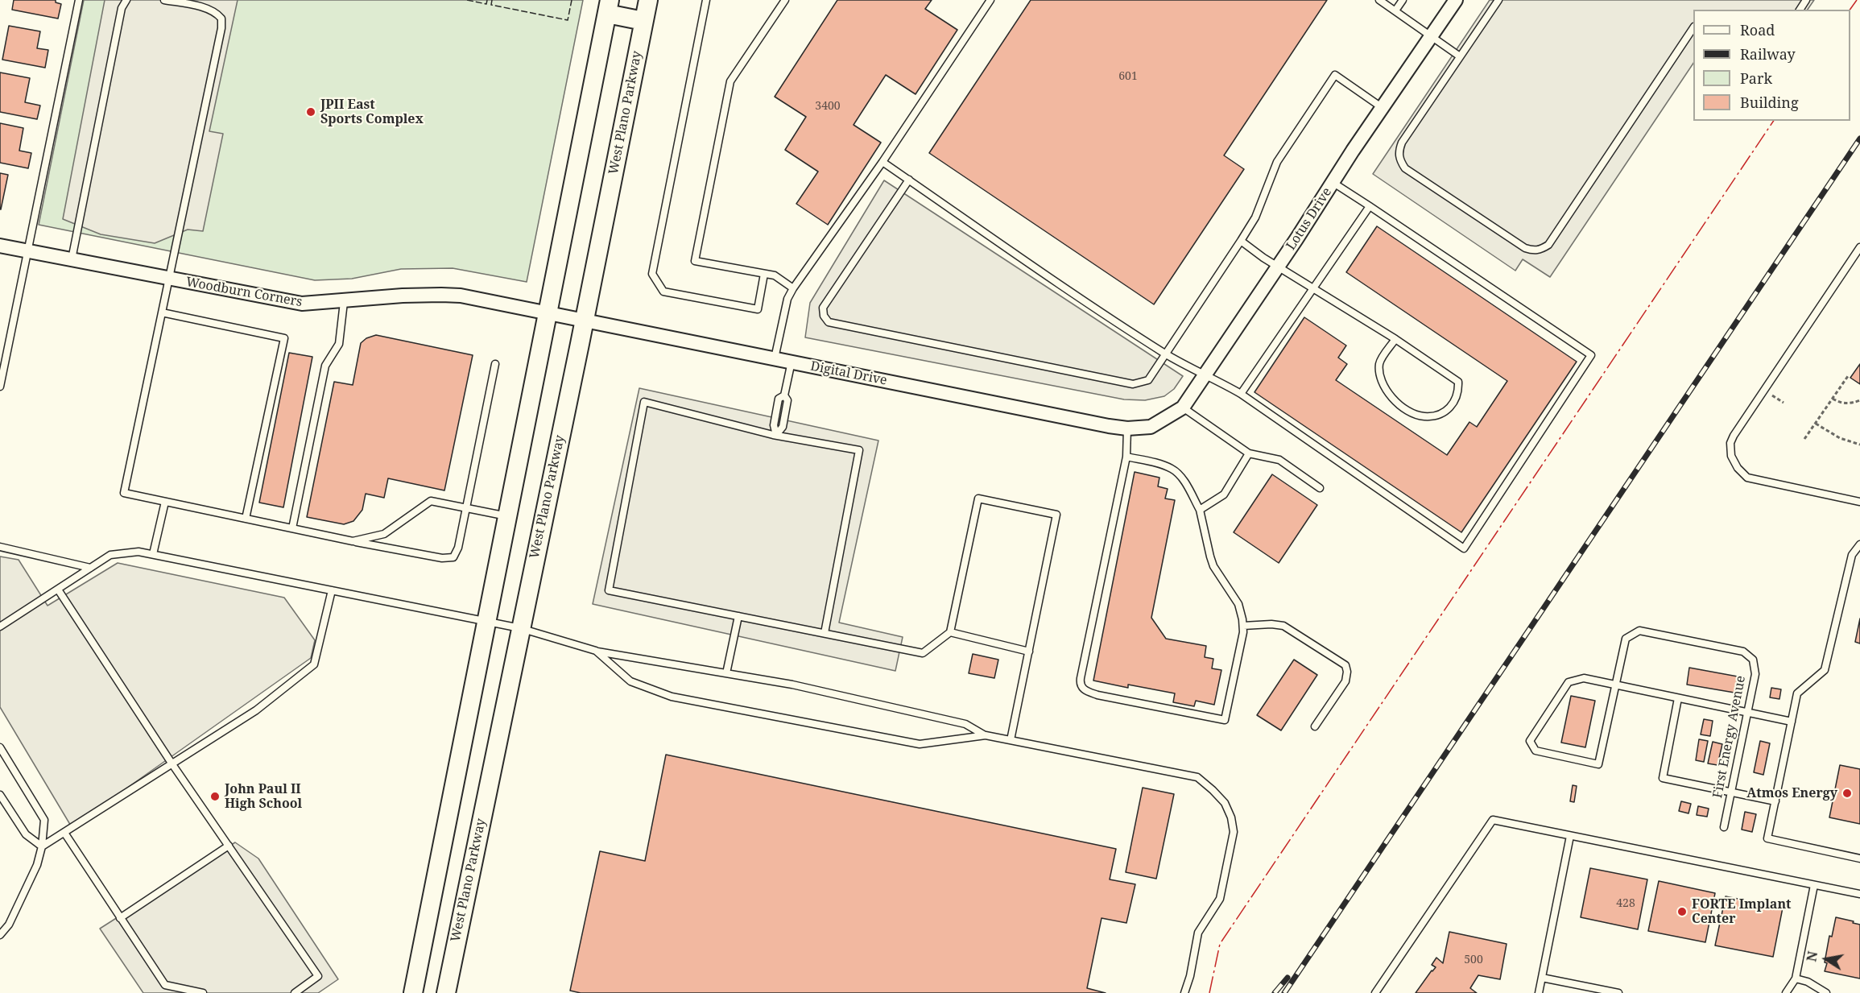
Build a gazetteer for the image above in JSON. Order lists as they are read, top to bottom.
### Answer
{
  "streets": {
    "main road": ["West Plano Parkway"],
    "street": ["Lotus Drive", "Woodburn Corners", "Digital Drive"],
    "lane": ["First Energy Avenue"]
  },
  "crossings": [
    ["West Plano Parkway", "Digital Drive"],
    ["Lotus Drive", "Digital Drive"],
    ["Woodburn Corners", "Digital Drive"]
  ],
  "places": [
    "JPII East Sports Complex",
    "Atmos Energy",
    "John Paul II High School",
    "FORTE Implant Center"
  ],
  "house_numbers": [
    "601",
    "3400",
    "428",
    "500"
  ],
  "legend": [
    "Road",
    "Railway",
    "Park",
    "Building"
  ],
  "north": "left"
}
